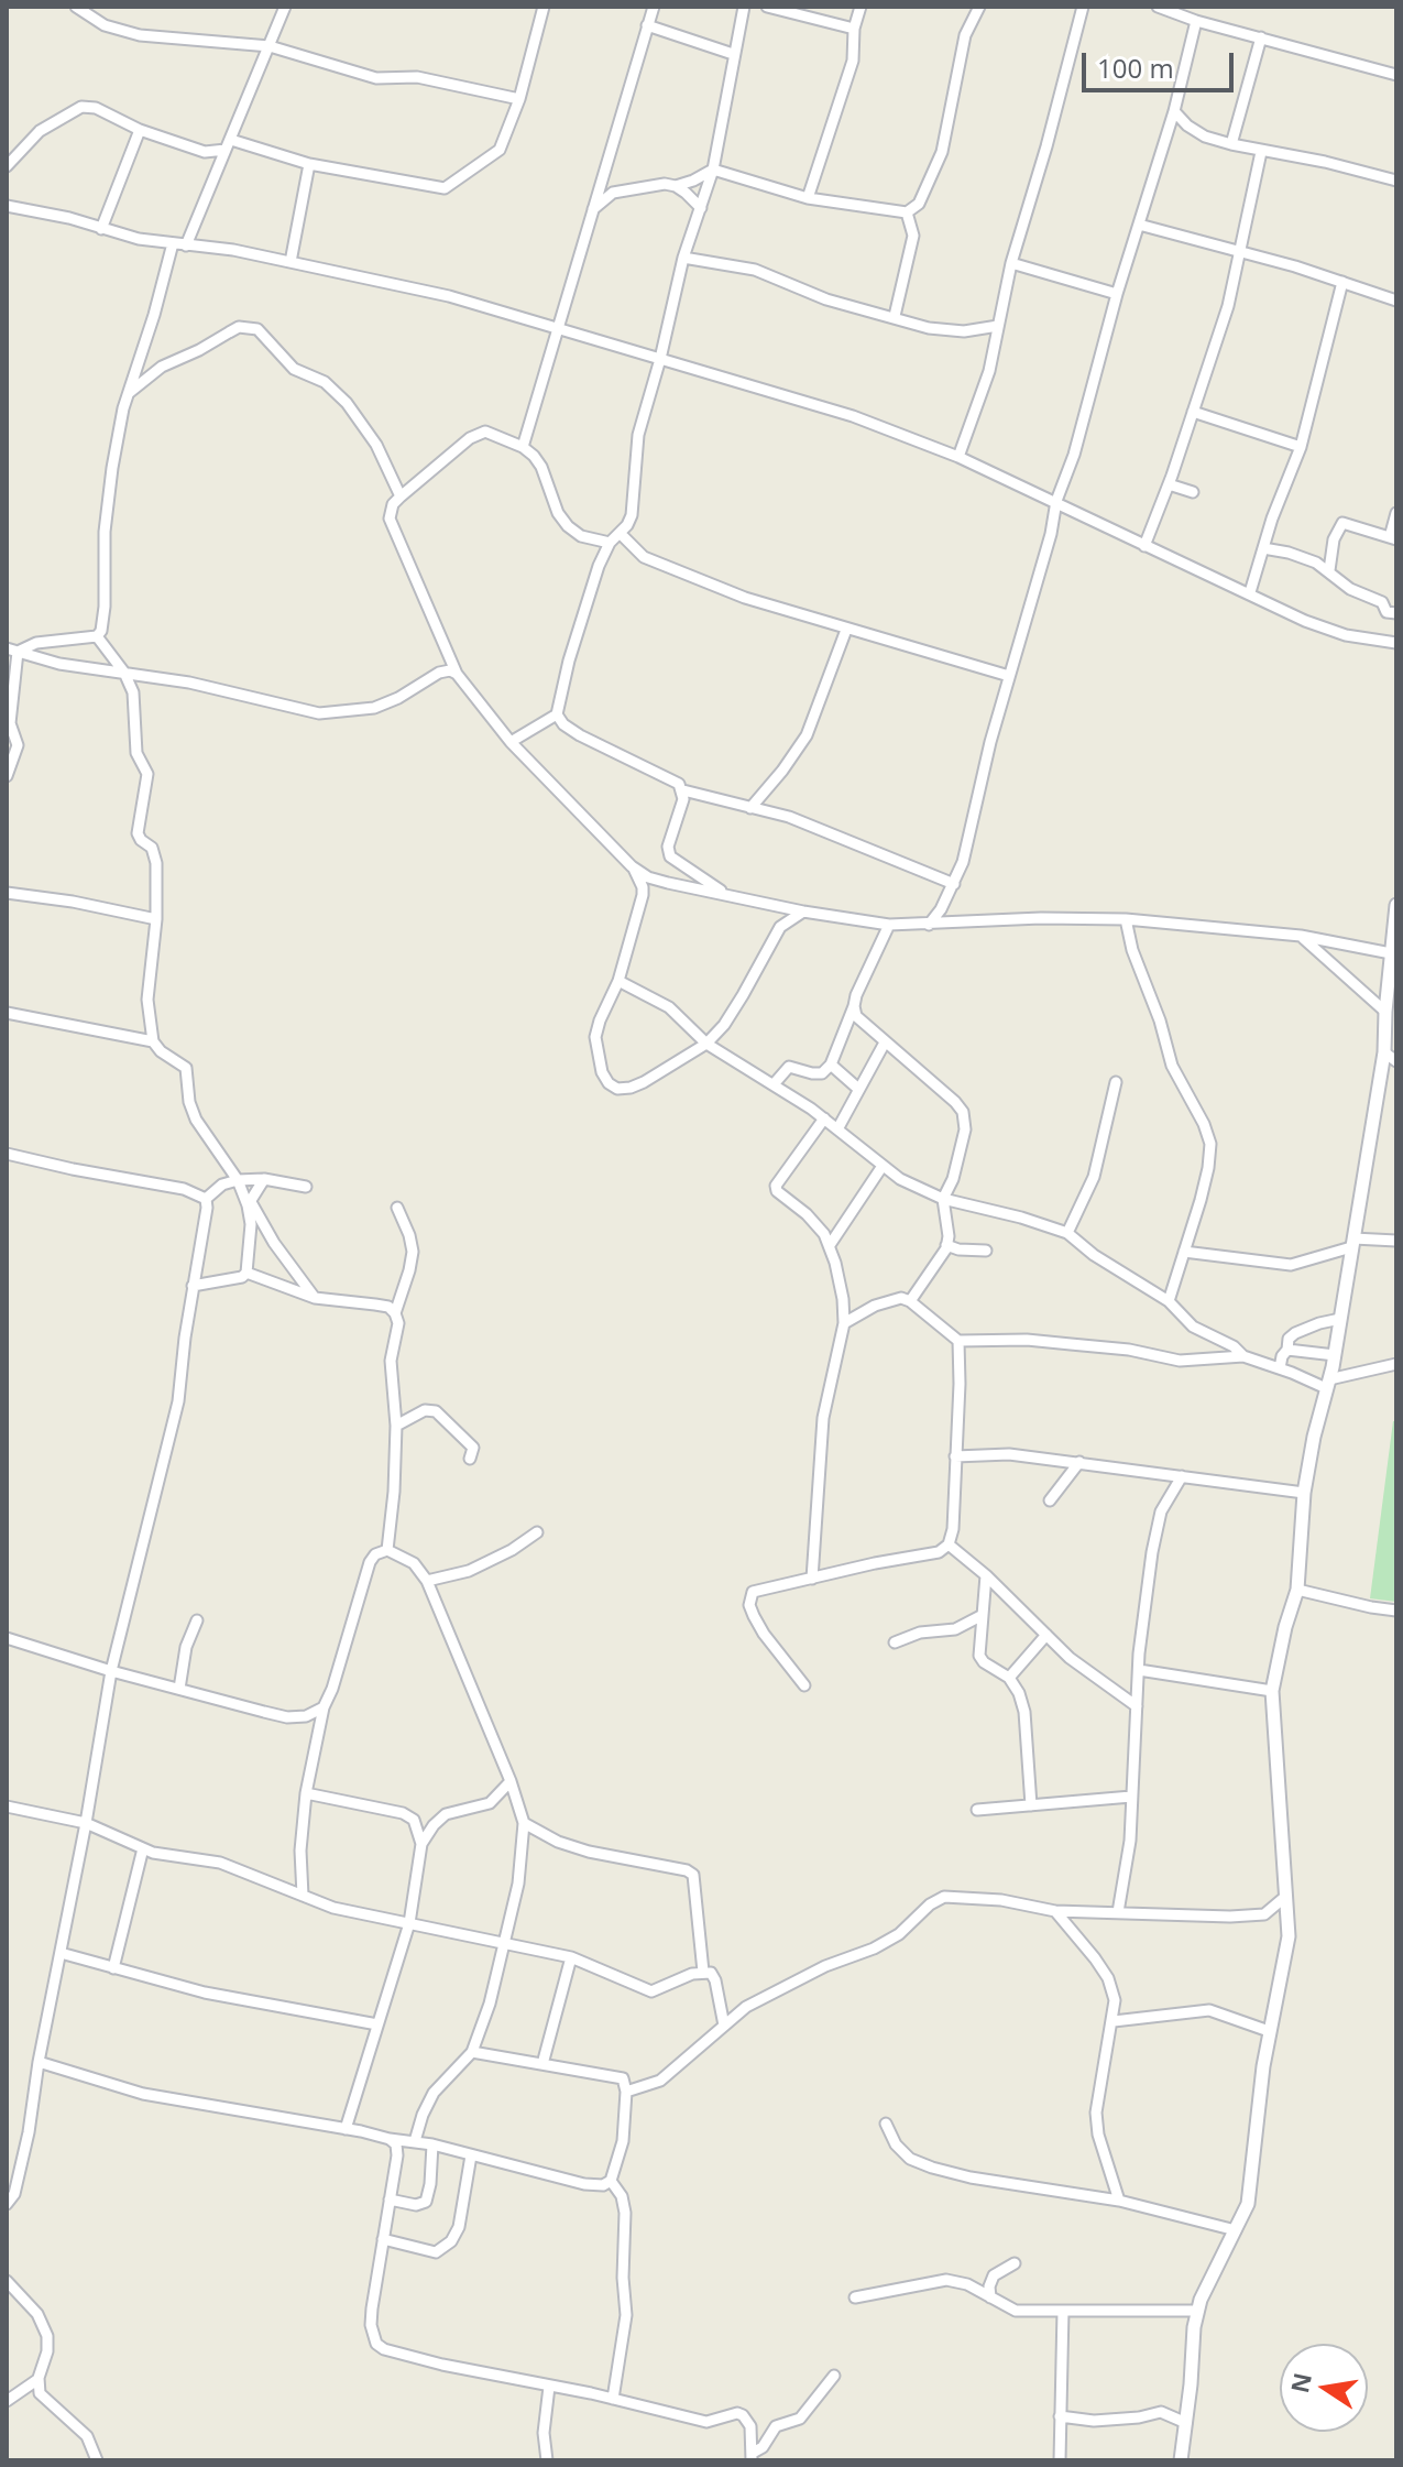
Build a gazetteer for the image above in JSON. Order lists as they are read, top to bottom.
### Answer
{
  "scale_bar": "100 m",
  "north": "left"
}
